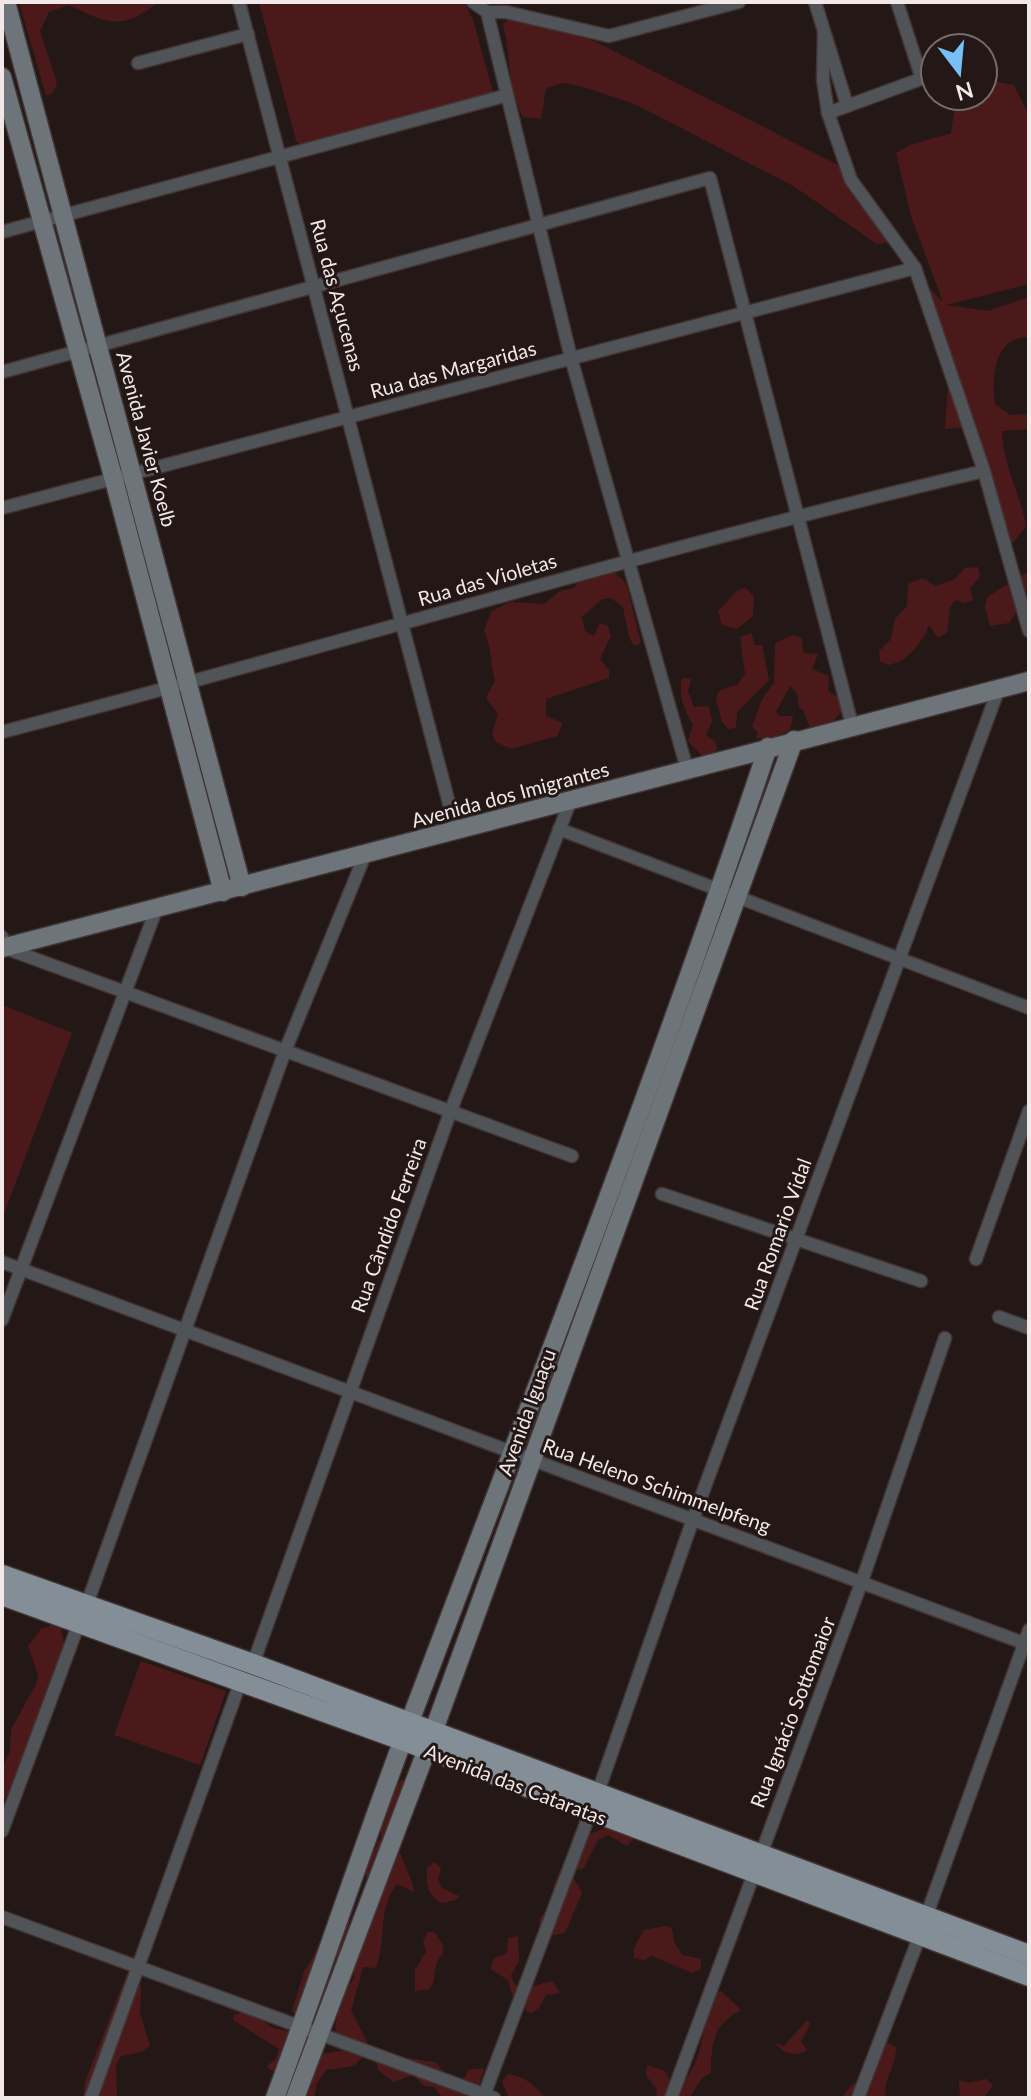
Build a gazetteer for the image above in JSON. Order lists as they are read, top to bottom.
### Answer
{
  "streets": {
    "main road": ["Avenida das Cataratas"],
    "street": [
      "Rua das Açucenas",
      "Rua das Margaridas",
      "Avenida Javier Koelb",
      "Rua das Violetas",
      "Avenida dos Imigrantes",
      "Rua Cândido Ferreira",
      "Rua Romario Vidal",
      "Avenida Iguaçu",
      "Rua Heleno Schimmelpfeng",
      "Rua Ignácio Sottomaior"
    ]
  },
  "crossings": [
    ["Rua das Açucenas", "Rua das Margaridas"],
    ["Rua das Açucenas", "Rua das Violetas"],
    ["Rua das Açucenas", "Avenida dos Imigrantes"],
    ["Rua das Margaridas", "Avenida Javier Koelb"],
    ["Avenida Javier Koelb", "Rua das Violetas"],
    ["Avenida Javier Koelb", "Avenida dos Imigrantes"],
    ["Avenida dos Imigrantes", "Rua Cândido Ferreira"],
    ["Avenida dos Imigrantes", "Rua Romario Vidal"],
    ["Avenida dos Imigrantes", "Avenida Iguaçu"],
    ["Rua Cândido Ferreira", "Rua Heleno Schimmelpfeng"],
    ["Rua Cândido Ferreira", "Avenida das Cataratas"],
    ["Rua Romario Vidal", "Rua Heleno Schimmelpfeng"],
    ["Rua Romario Vidal", "Avenida das Cataratas"],
    ["Avenida Iguaçu", "Rua Heleno Schimmelpfeng"],
    ["Avenida Iguaçu", "Avenida das Cataratas"],
    ["Rua Heleno Schimmelpfeng", "Rua Ignácio Sottomaior"],
    ["Rua Ignácio Sottomaior", "Avenida das Cataratas"]
  ],
  "north": "bottom"
}
